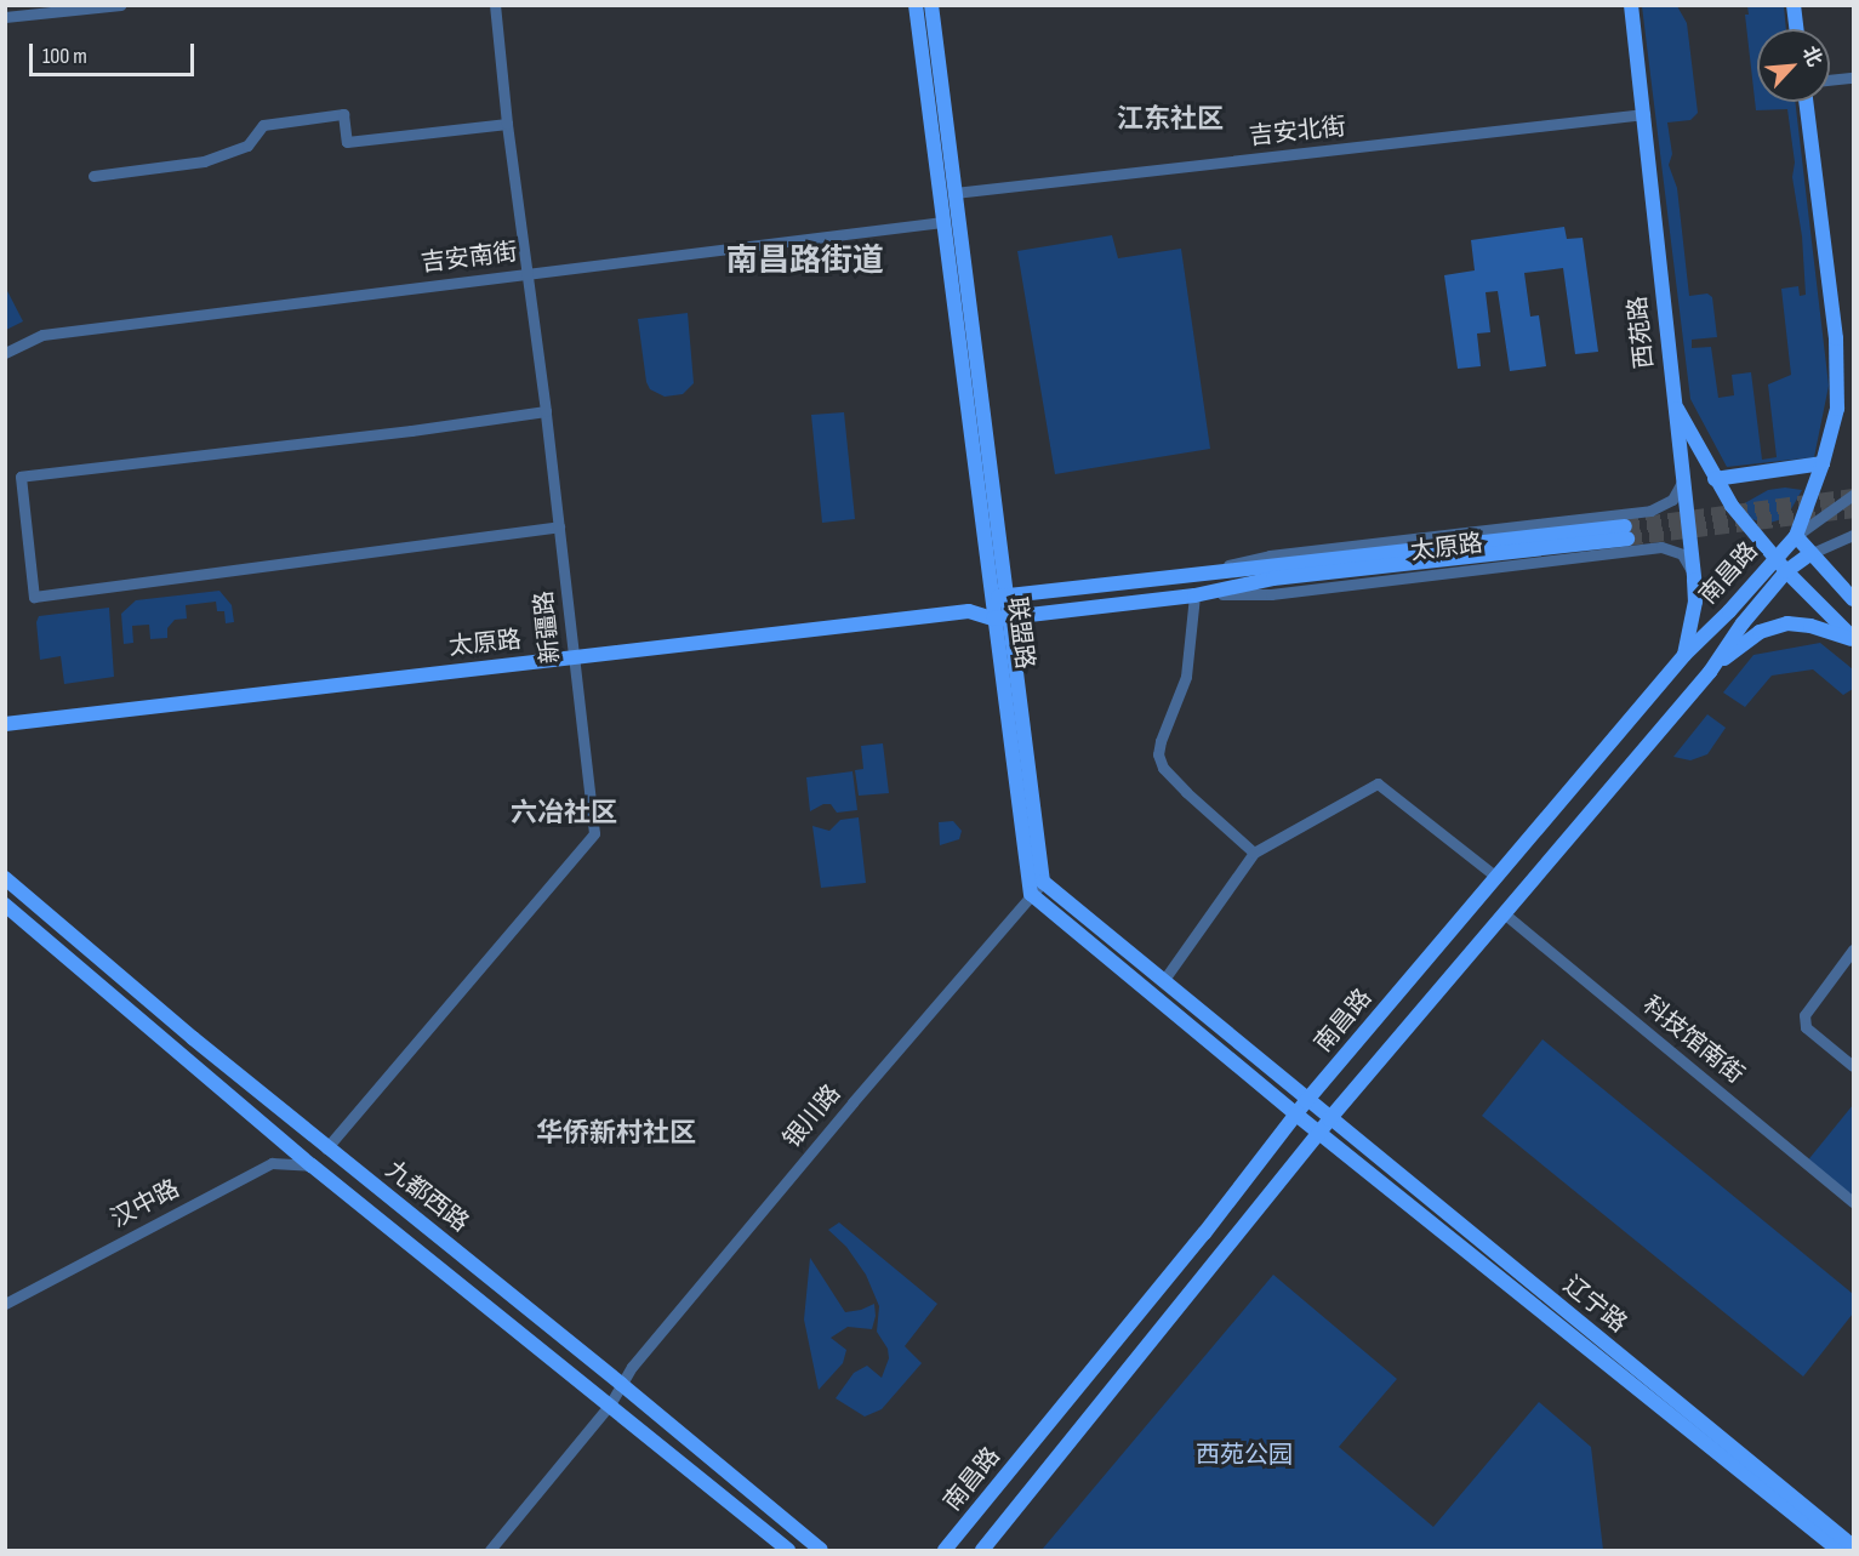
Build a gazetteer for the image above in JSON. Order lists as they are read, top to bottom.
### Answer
{
  "streets": {
    "main road": [
      "西苑路",
      "太原路",
      "南昌路",
      "联盟路",
      "九都西路",
      "辽宁路"
    ],
    "street": [
      "吉安北街",
      "吉安南街",
      "新疆路",
      "科技馆南街",
      "银川路",
      "汉中路"
    ]
  },
  "crossings": [
    ["吉安北街", "西苑路"],
    ["吉安北街", "联盟路"],
    ["吉安南街", "新疆路"],
    ["吉安南街", "联盟路"],
    ["西苑路", "太原路"],
    ["西苑路", "南昌路"],
    ["太原路", "新疆路"],
    ["太原路", "联盟路"],
    ["南昌路", "科技馆南街"],
    ["南昌路", "辽宁路"],
    ["新疆路", "九都西路"],
    ["联盟路", "银川路"],
    ["银川路", "九都西路"],
    ["九都西路", "汉中路"]
  ],
  "districts": [
    "江东社区",
    "南昌路街道",
    "六冶社区",
    "华侨新村社区"
  ],
  "parks": ["西苑公园"],
  "scale_bar": "100 m",
  "north": "top right"
}
